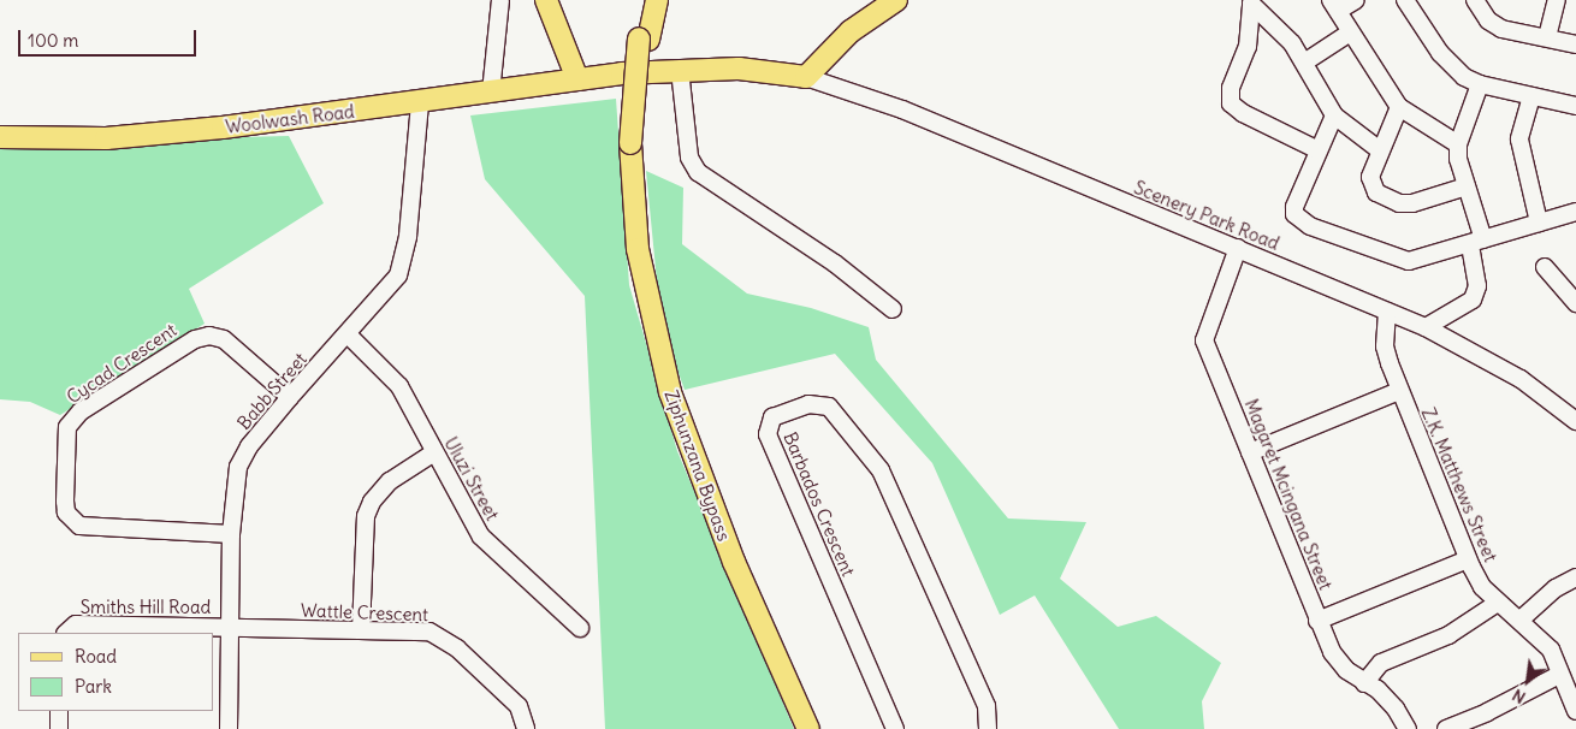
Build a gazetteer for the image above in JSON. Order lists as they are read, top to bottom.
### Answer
{
  "streets": {
    "main road": ["Woolwash Road", "Ziphunzana Bypass"],
    "street": [
      "Scenery Park Road",
      "Cycad Crescent",
      "Babb Street",
      "Uluzi Street",
      "Z.K. Matthews Street",
      "Magaret Mcingana Street",
      "Barbados Crescent",
      "Smiths Hill Road",
      "Wattle Crescent"
    ]
  },
  "crossings": [
    ["Woolwash Road", "Scenery Park Road"],
    ["Woolwash Road", "Babb Street"],
    ["Scenery Park Road", "Z.K. Matthews Street"],
    ["Scenery Park Road", "Magaret Mcingana Street"],
    ["Cycad Crescent", "Babb Street"],
    ["Babb Street", "Uluzi Street"],
    ["Babb Street", "Smiths Hill Road"],
    ["Babb Street", "Wattle Crescent"],
    ["Smiths Hill Road", "Wattle Crescent"]
  ],
  "legend": ["Road", "Park"],
  "scale_bar": "100 m",
  "north": "bottom left"
}
